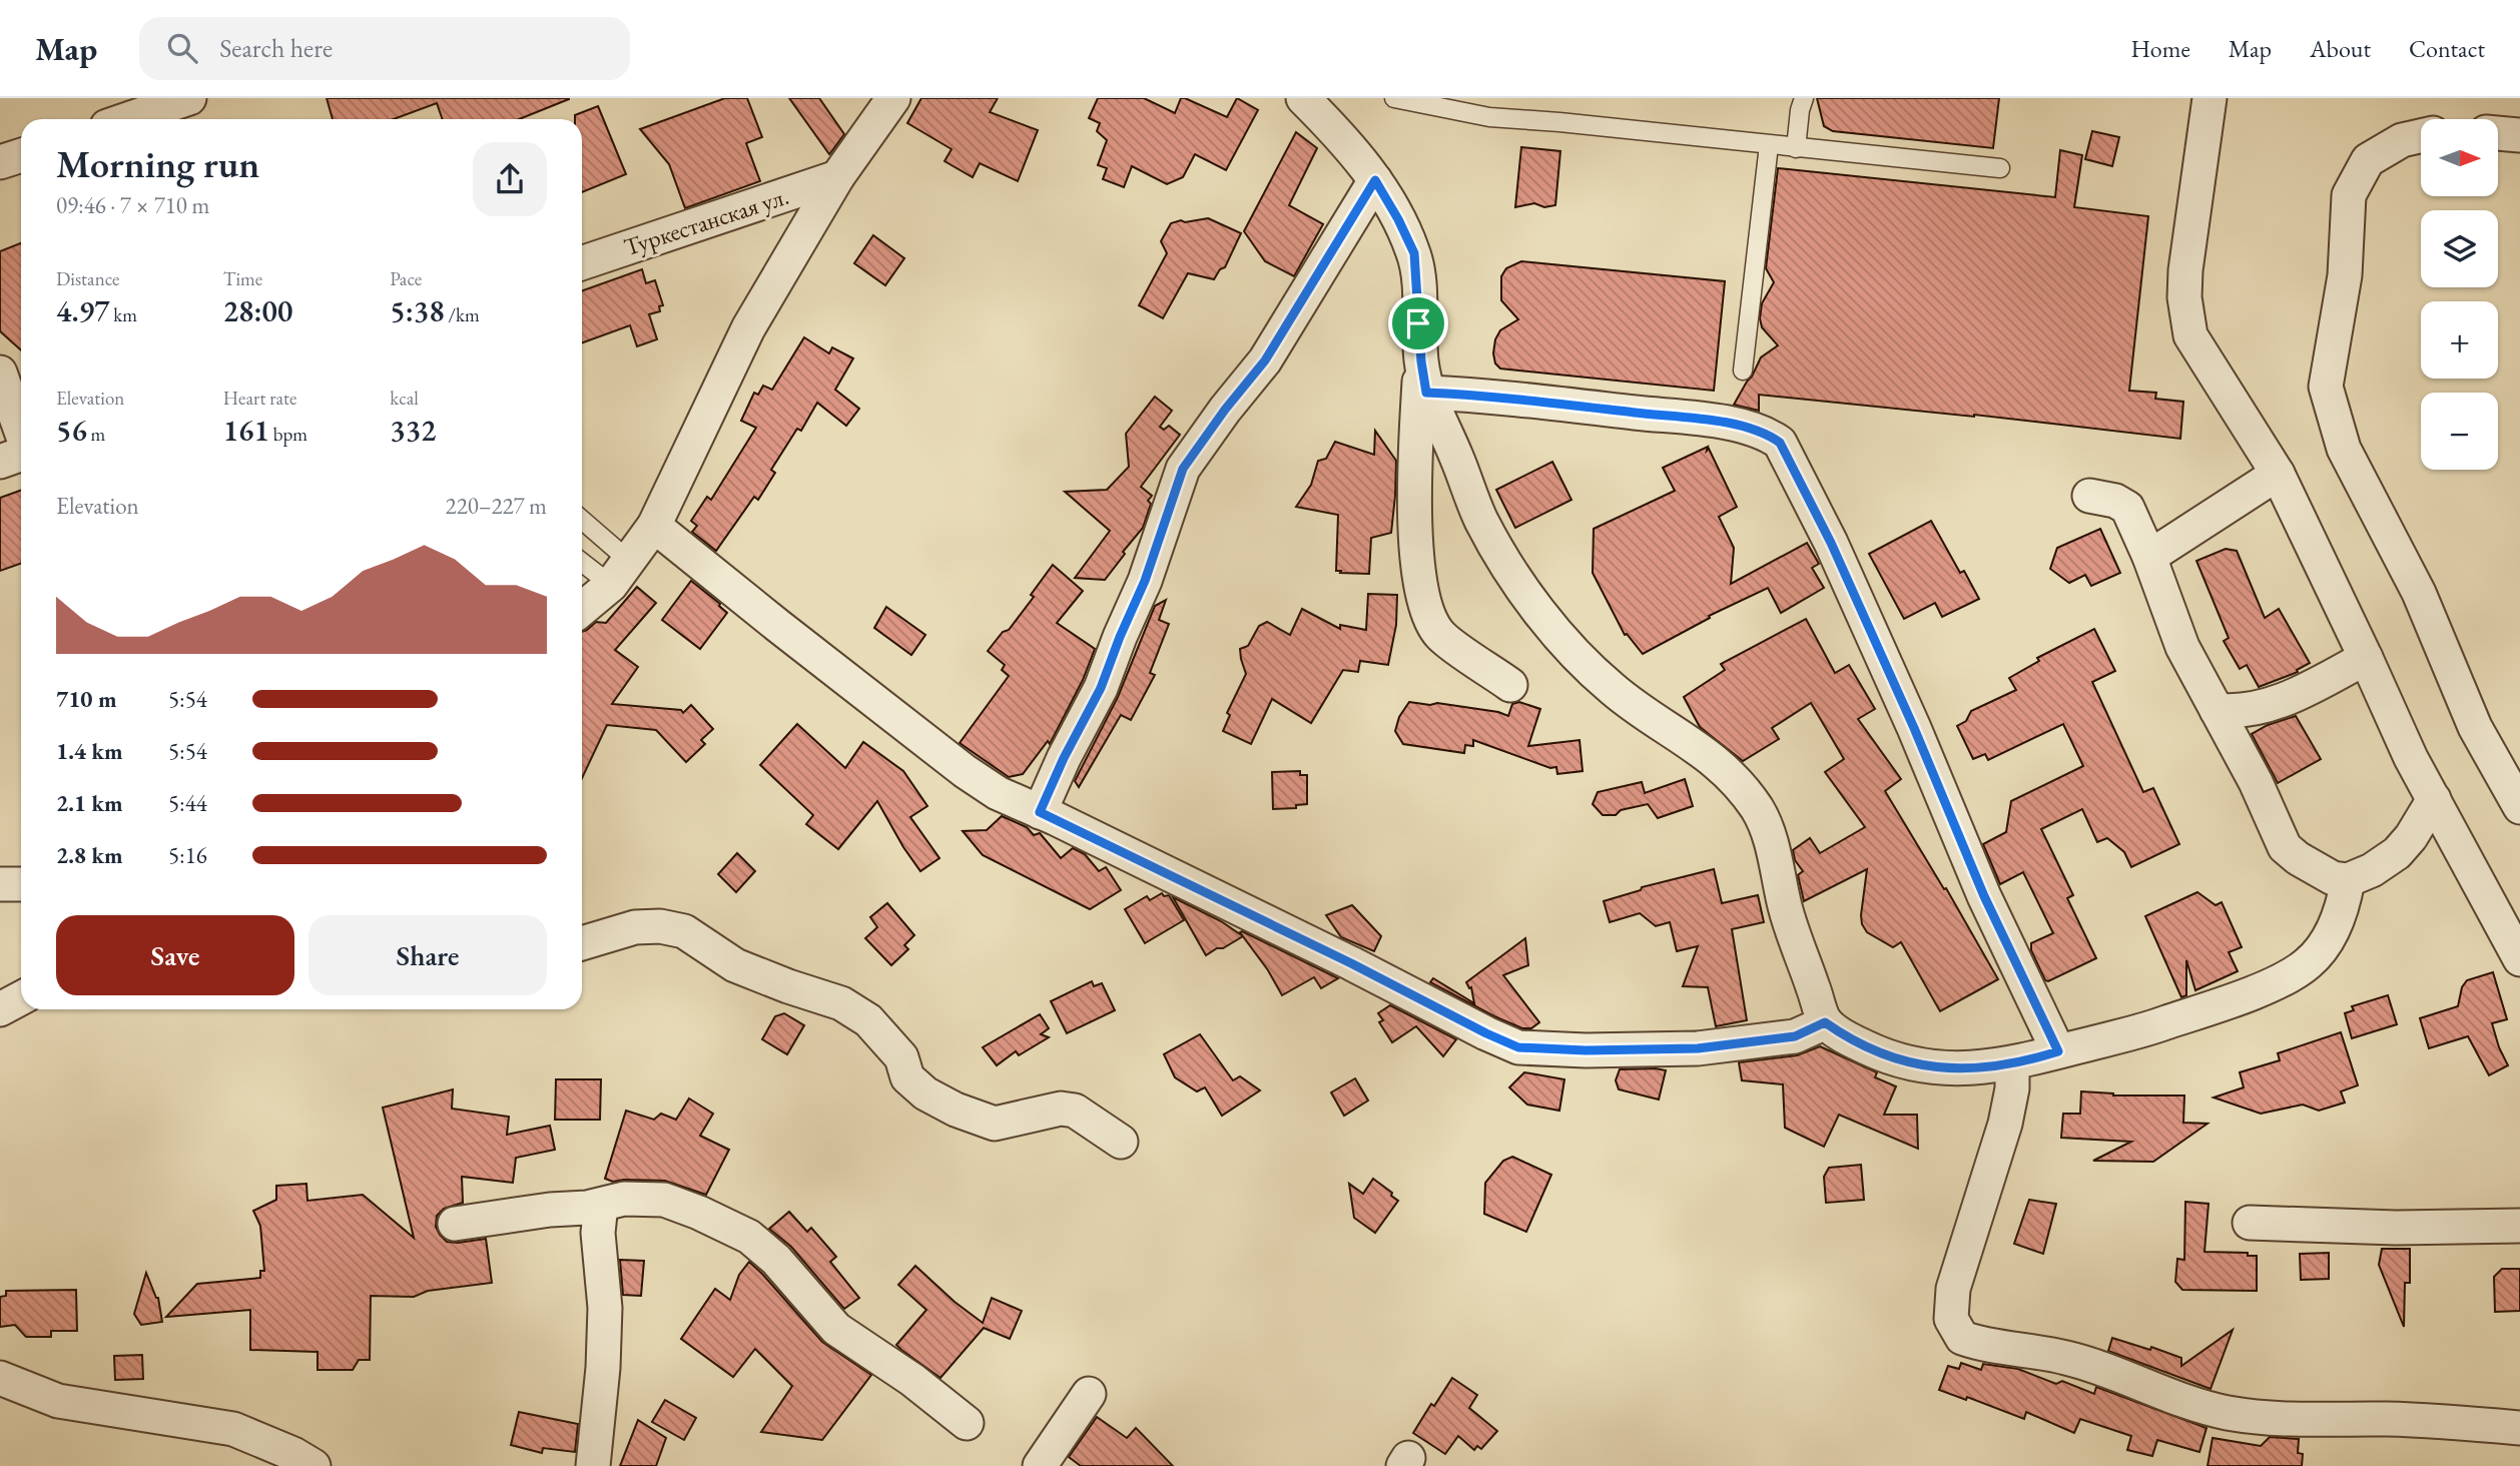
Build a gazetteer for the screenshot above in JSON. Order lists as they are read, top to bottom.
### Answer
{
  "streets": {
    "street": ["Туркестанская ул."]
  },
  "north": "right",
  "page": {
    "header": "Map",
    "search": "Search here",
    "nav": [
      "Home",
      "Map",
      "About",
      "Contact"
    ],
    "map_buttons": ["+", "−"],
    "heading": ["Morning run", "09:46 · 7 × 710 m"],
    "stats": [
      ["Distance", "4.97 km"],
      ["Time", "28:00"],
      ["Pace", "5:38 /km"],
      ["Elevation", "56 m"],
      ["Heart rate", "161 bpm"],
      ["kcal", "332"]
    ],
    "chart": ["Elevation", "220–227 m"],
    "list": [
      {
        "name": "710 m",
        "note": "5:54"
      },
      {
        "name": "1.4 km",
        "note": "5:54"
      },
      {
        "name": "2.1 km",
        "note": "5:44"
      },
      {
        "name": "2.8 km",
        "note": "5:16"
      }
    ],
    "buttons": ["Save", "Share"]
  }
}
